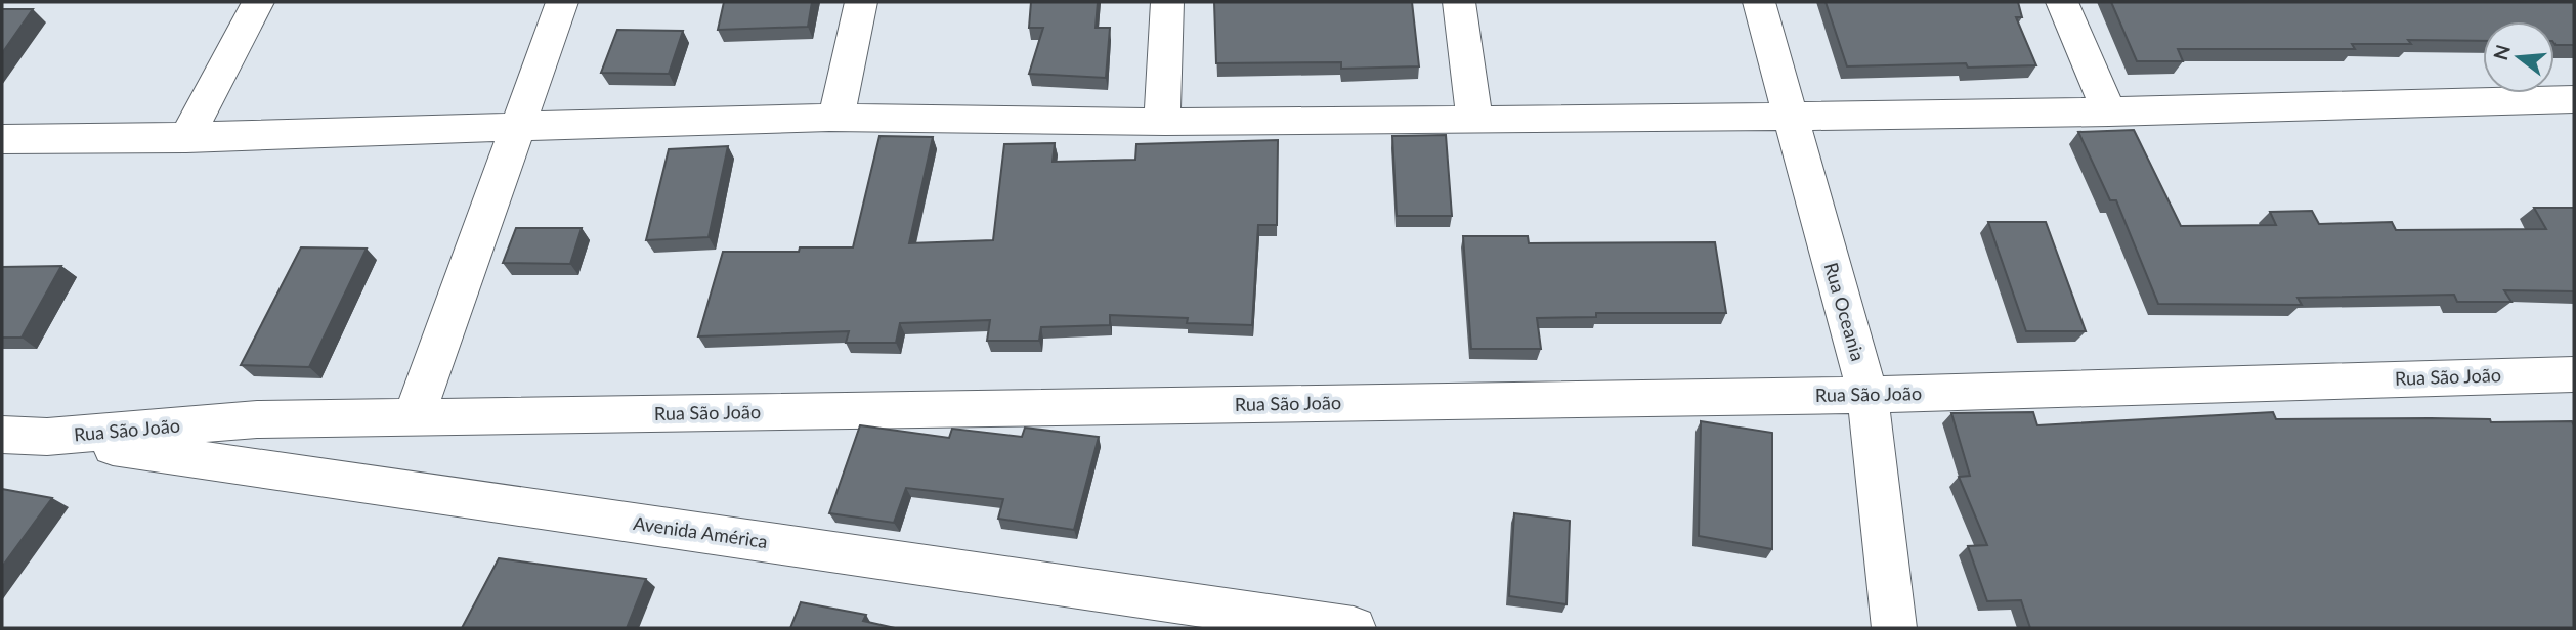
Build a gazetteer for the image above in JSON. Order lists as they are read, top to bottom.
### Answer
{
  "streets": {
    "street": ["Rua Oceania", "Rua São João", "Avenida América"]
  },
  "crossings": [
    ["Rua Oceania", "Rua São João"],
    ["Rua São João", "Avenida América"]
  ],
  "north": "left"
}
